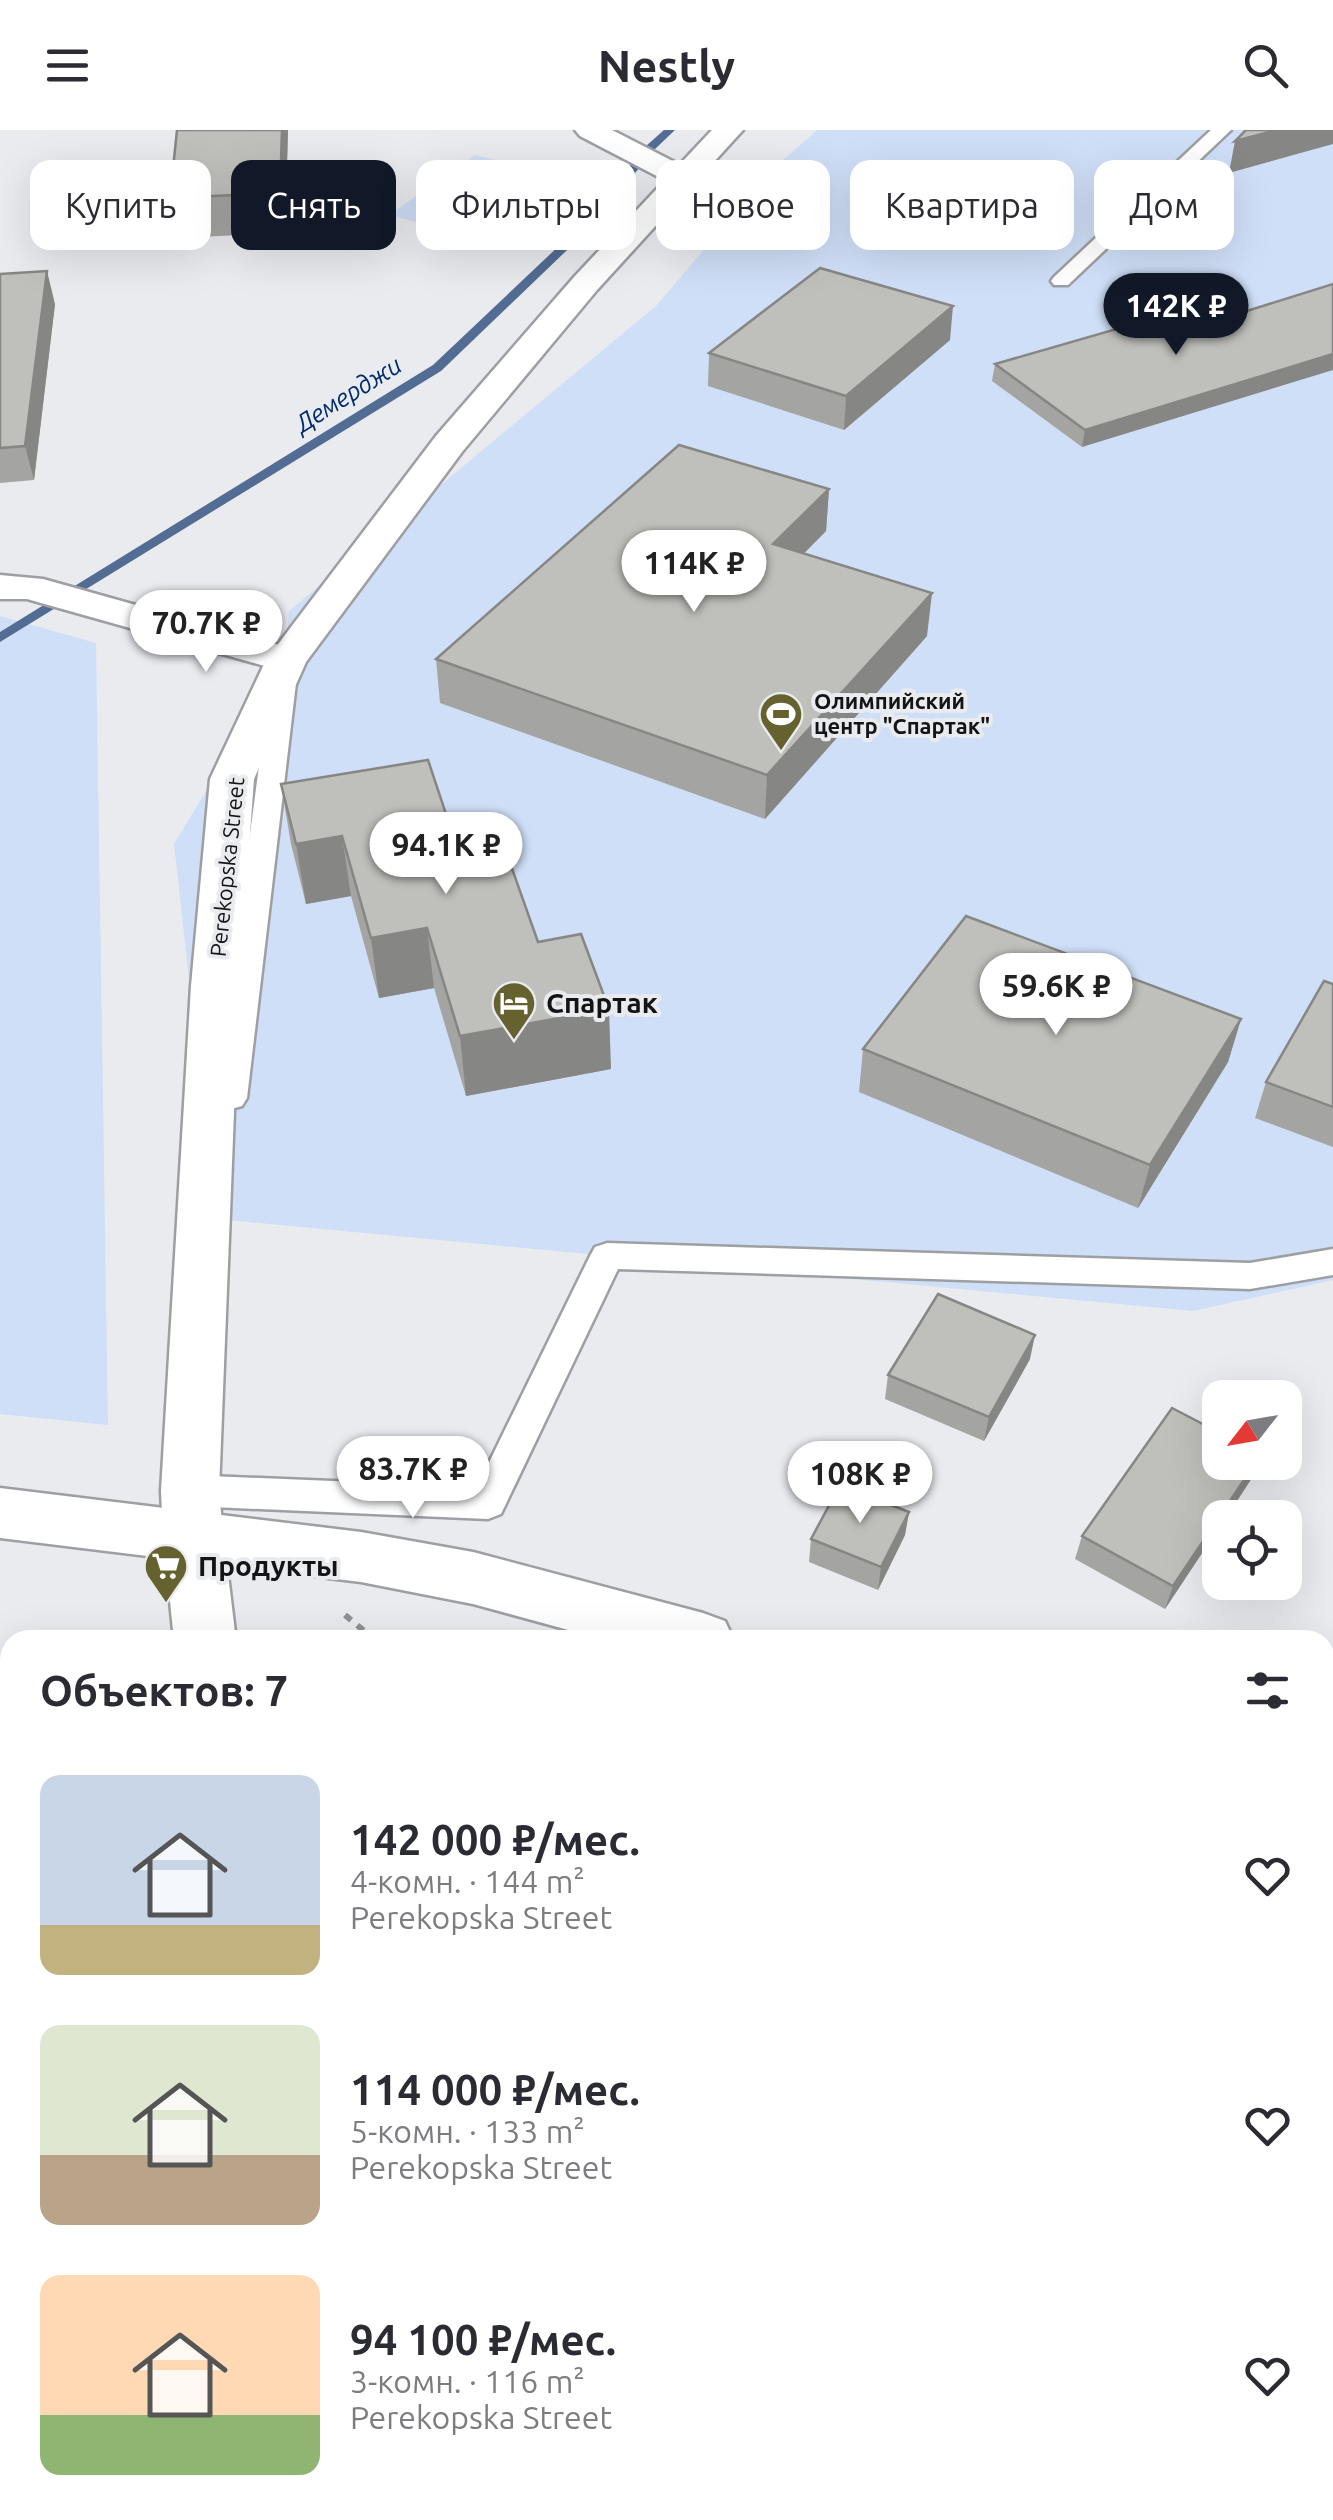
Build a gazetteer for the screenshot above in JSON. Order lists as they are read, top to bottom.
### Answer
{
  "streets": {
    "street": ["Perekopska Street"]
  },
  "water": ["Демерджи"],
  "places": {
    "sports": ["Олимпийский центр \"Спартак\""],
    "hotel": ["Спартак"],
    "supermarket": ["Продукты"]
  },
  "north": "bottom left",
  "page": {
    "header": "Nestly",
    "chip": [
      "Купить",
      "Снять",
      "Фильтры",
      "Новое",
      "Квартира",
      "Дом"
    ],
    "price": [
      "142K ₽",
      "114K ₽",
      "70.7K ₽",
      "94.1K ₽",
      "59.6K ₽",
      "83.7K ₽",
      "108K ₽"
    ],
    "heading": "Объектов: 7",
    "list": [
      {
        "name": "142 000 ₽/мес.",
        "note": "4-комн. · 144 m² · Perekopska Street"
      },
      {
        "name": "114 000 ₽/мес.",
        "note": "5-комн. · 133 m² · Perekopska Street"
      },
      {
        "name": "94 100 ₽/мес.",
        "note": "3-комн. · 116 m² · Perekopska Street"
      }
    ]
  }
}
